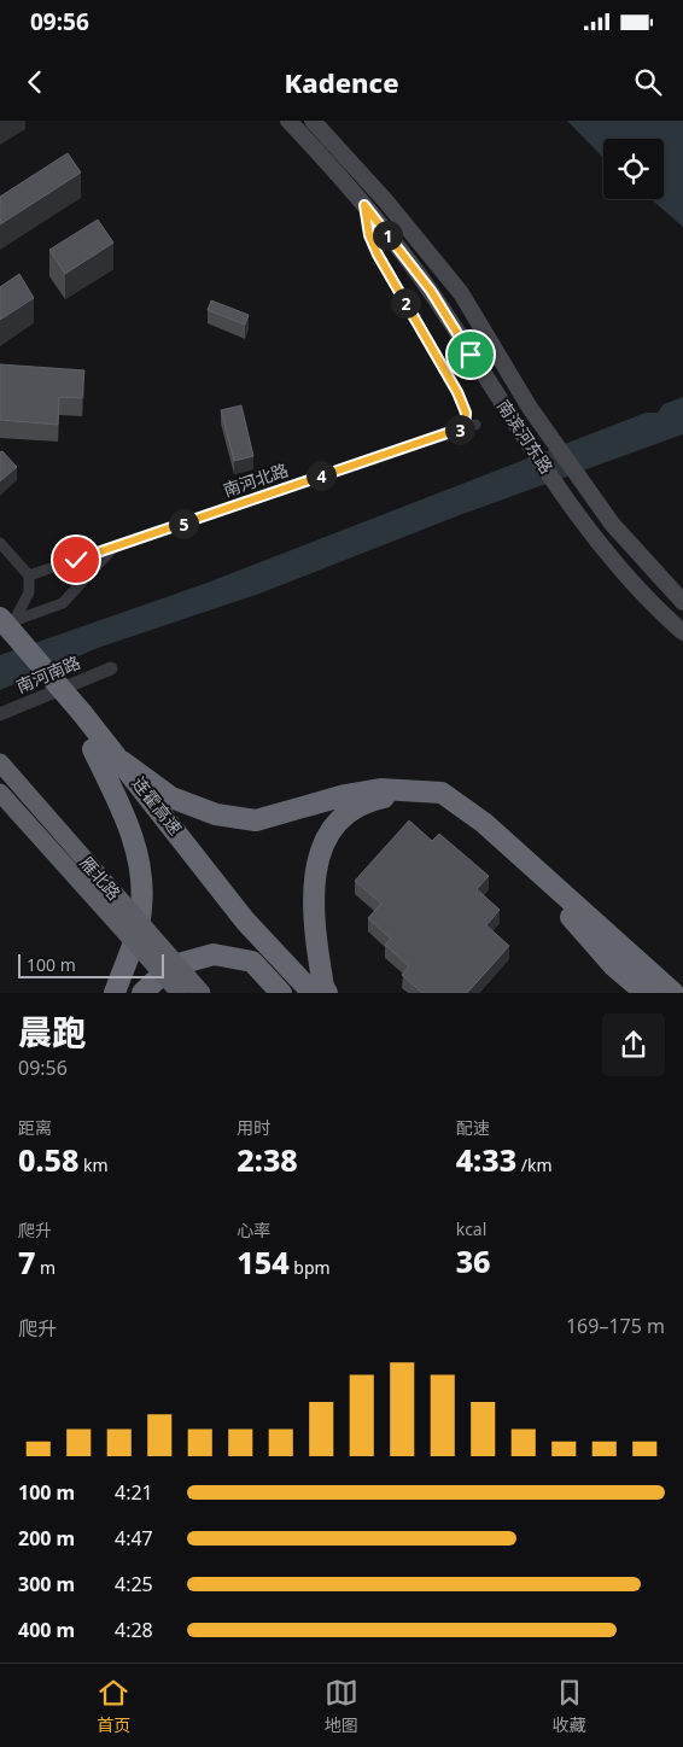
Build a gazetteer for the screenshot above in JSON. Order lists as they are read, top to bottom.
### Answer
{
  "streets": {
    "highway": ["连霍高速", "雁北路"],
    "main road": ["南滨河东路"],
    "street": ["南河北路", "南河南路"]
  },
  "crossings": [
    ["南滨河东路", "南河北路"],
    ["南河北路", "连霍高速"]
  ],
  "scale_bar": "100 m",
  "page": {
    "status": "09:56",
    "header": "Kadence",
    "pins": [
      "1",
      "2",
      "3",
      "4",
      "5"
    ],
    "scale": "100 m",
    "heading": ["晨跑", "09:56"],
    "stats": [
      ["距离", "0.58 km"],
      ["用时", "2:38"],
      ["配速", "4:33 /km"],
      ["爬升", "7 m"],
      ["心率", "154 bpm"],
      ["kcal", "36"]
    ],
    "chart": ["爬升", "169–175 m"],
    "list": [
      {
        "name": "100 m",
        "note": "4:21"
      },
      {
        "name": "200 m",
        "note": "4:47"
      },
      {
        "name": "300 m",
        "note": "4:25"
      },
      {
        "name": "400 m",
        "note": "4:28"
      }
    ],
    "tabs": ["首页", "地图", "收藏"]
  }
}
